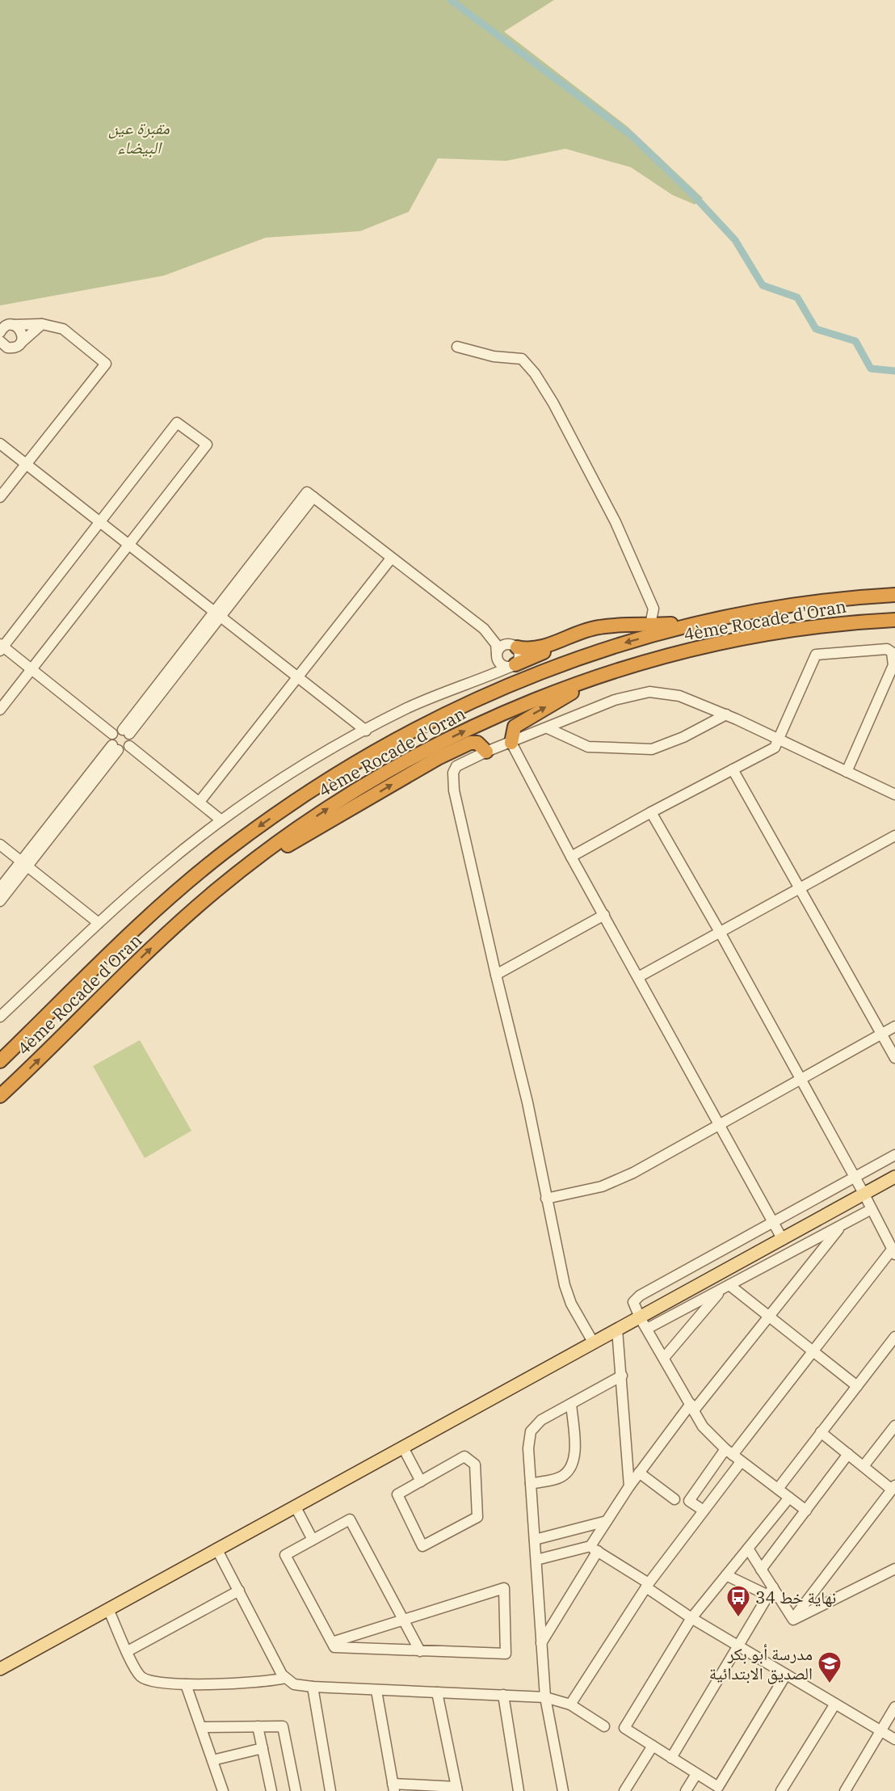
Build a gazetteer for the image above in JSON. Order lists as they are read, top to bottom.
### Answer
{
  "streets": {
    "highway": ["4ème Rocade d'Oran"]
  },
  "parks": ["مقبرة عين البيضاء"],
  "places": {
    "bus stop": ["نهاية خط 34"],
    "school or university": ["مدرسة أبو بكر الصديق الابتدائية"]
  }
}
